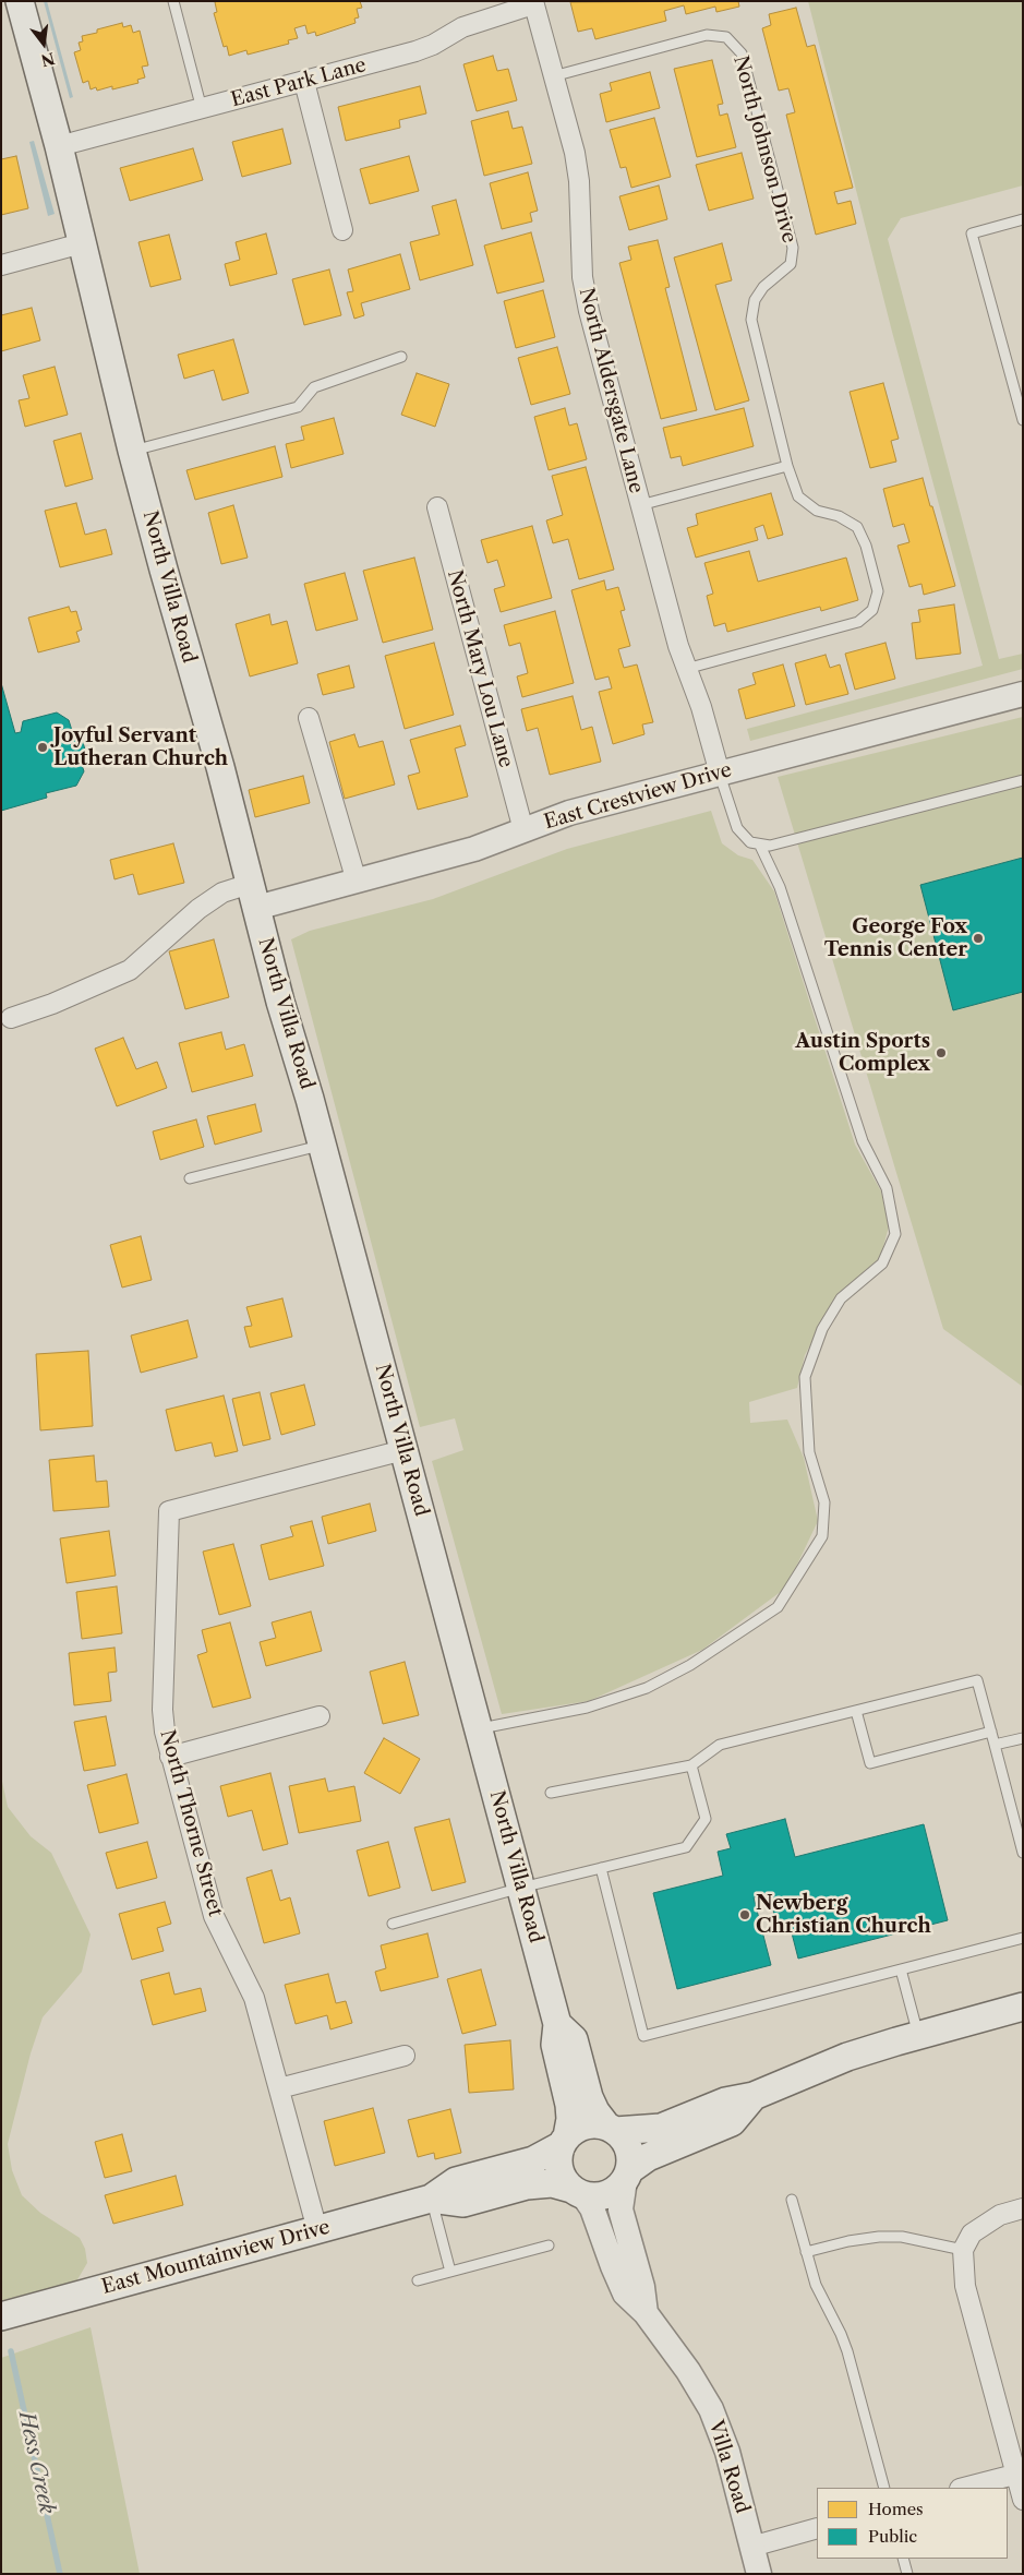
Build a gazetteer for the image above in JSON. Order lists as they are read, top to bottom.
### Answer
{
  "streets": {
    "main road": ["North Villa Road", "East Mountainview Drive"],
    "street": [
      "East Park Lane",
      "North Aldersgate Lane",
      "North Mary Lou Lane",
      "East Crestview Drive",
      "North Thorne Street",
      "Villa Road"
    ],
    "lane": ["North Johnson Drive"]
  },
  "crossings": [
    ["East Park Lane", "North Aldersgate Lane"],
    ["East Park Lane", "North Villa Road"],
    ["North Johnson Drive", "North Aldersgate Lane"],
    ["North Aldersgate Lane", "East Crestview Drive"],
    ["North Villa Road", "East Crestview Drive"],
    ["North Villa Road", "North Thorne Street"],
    ["North Villa Road", "East Mountainview Drive"],
    ["North Villa Road", "Villa Road"],
    ["North Mary Lou Lane", "East Crestview Drive"],
    ["North Thorne Street", "East Mountainview Drive"],
    ["East Mountainview Drive", "Villa Road"]
  ],
  "water": ["Hess Creek"],
  "places": [
    "Joyful Servant Lutheran Church",
    "George Fox Tennis Center",
    "Austin Sports Complex",
    "Newberg Christian Church"
  ],
  "legend": ["Homes", "Public"],
  "north": "bottom"
}
